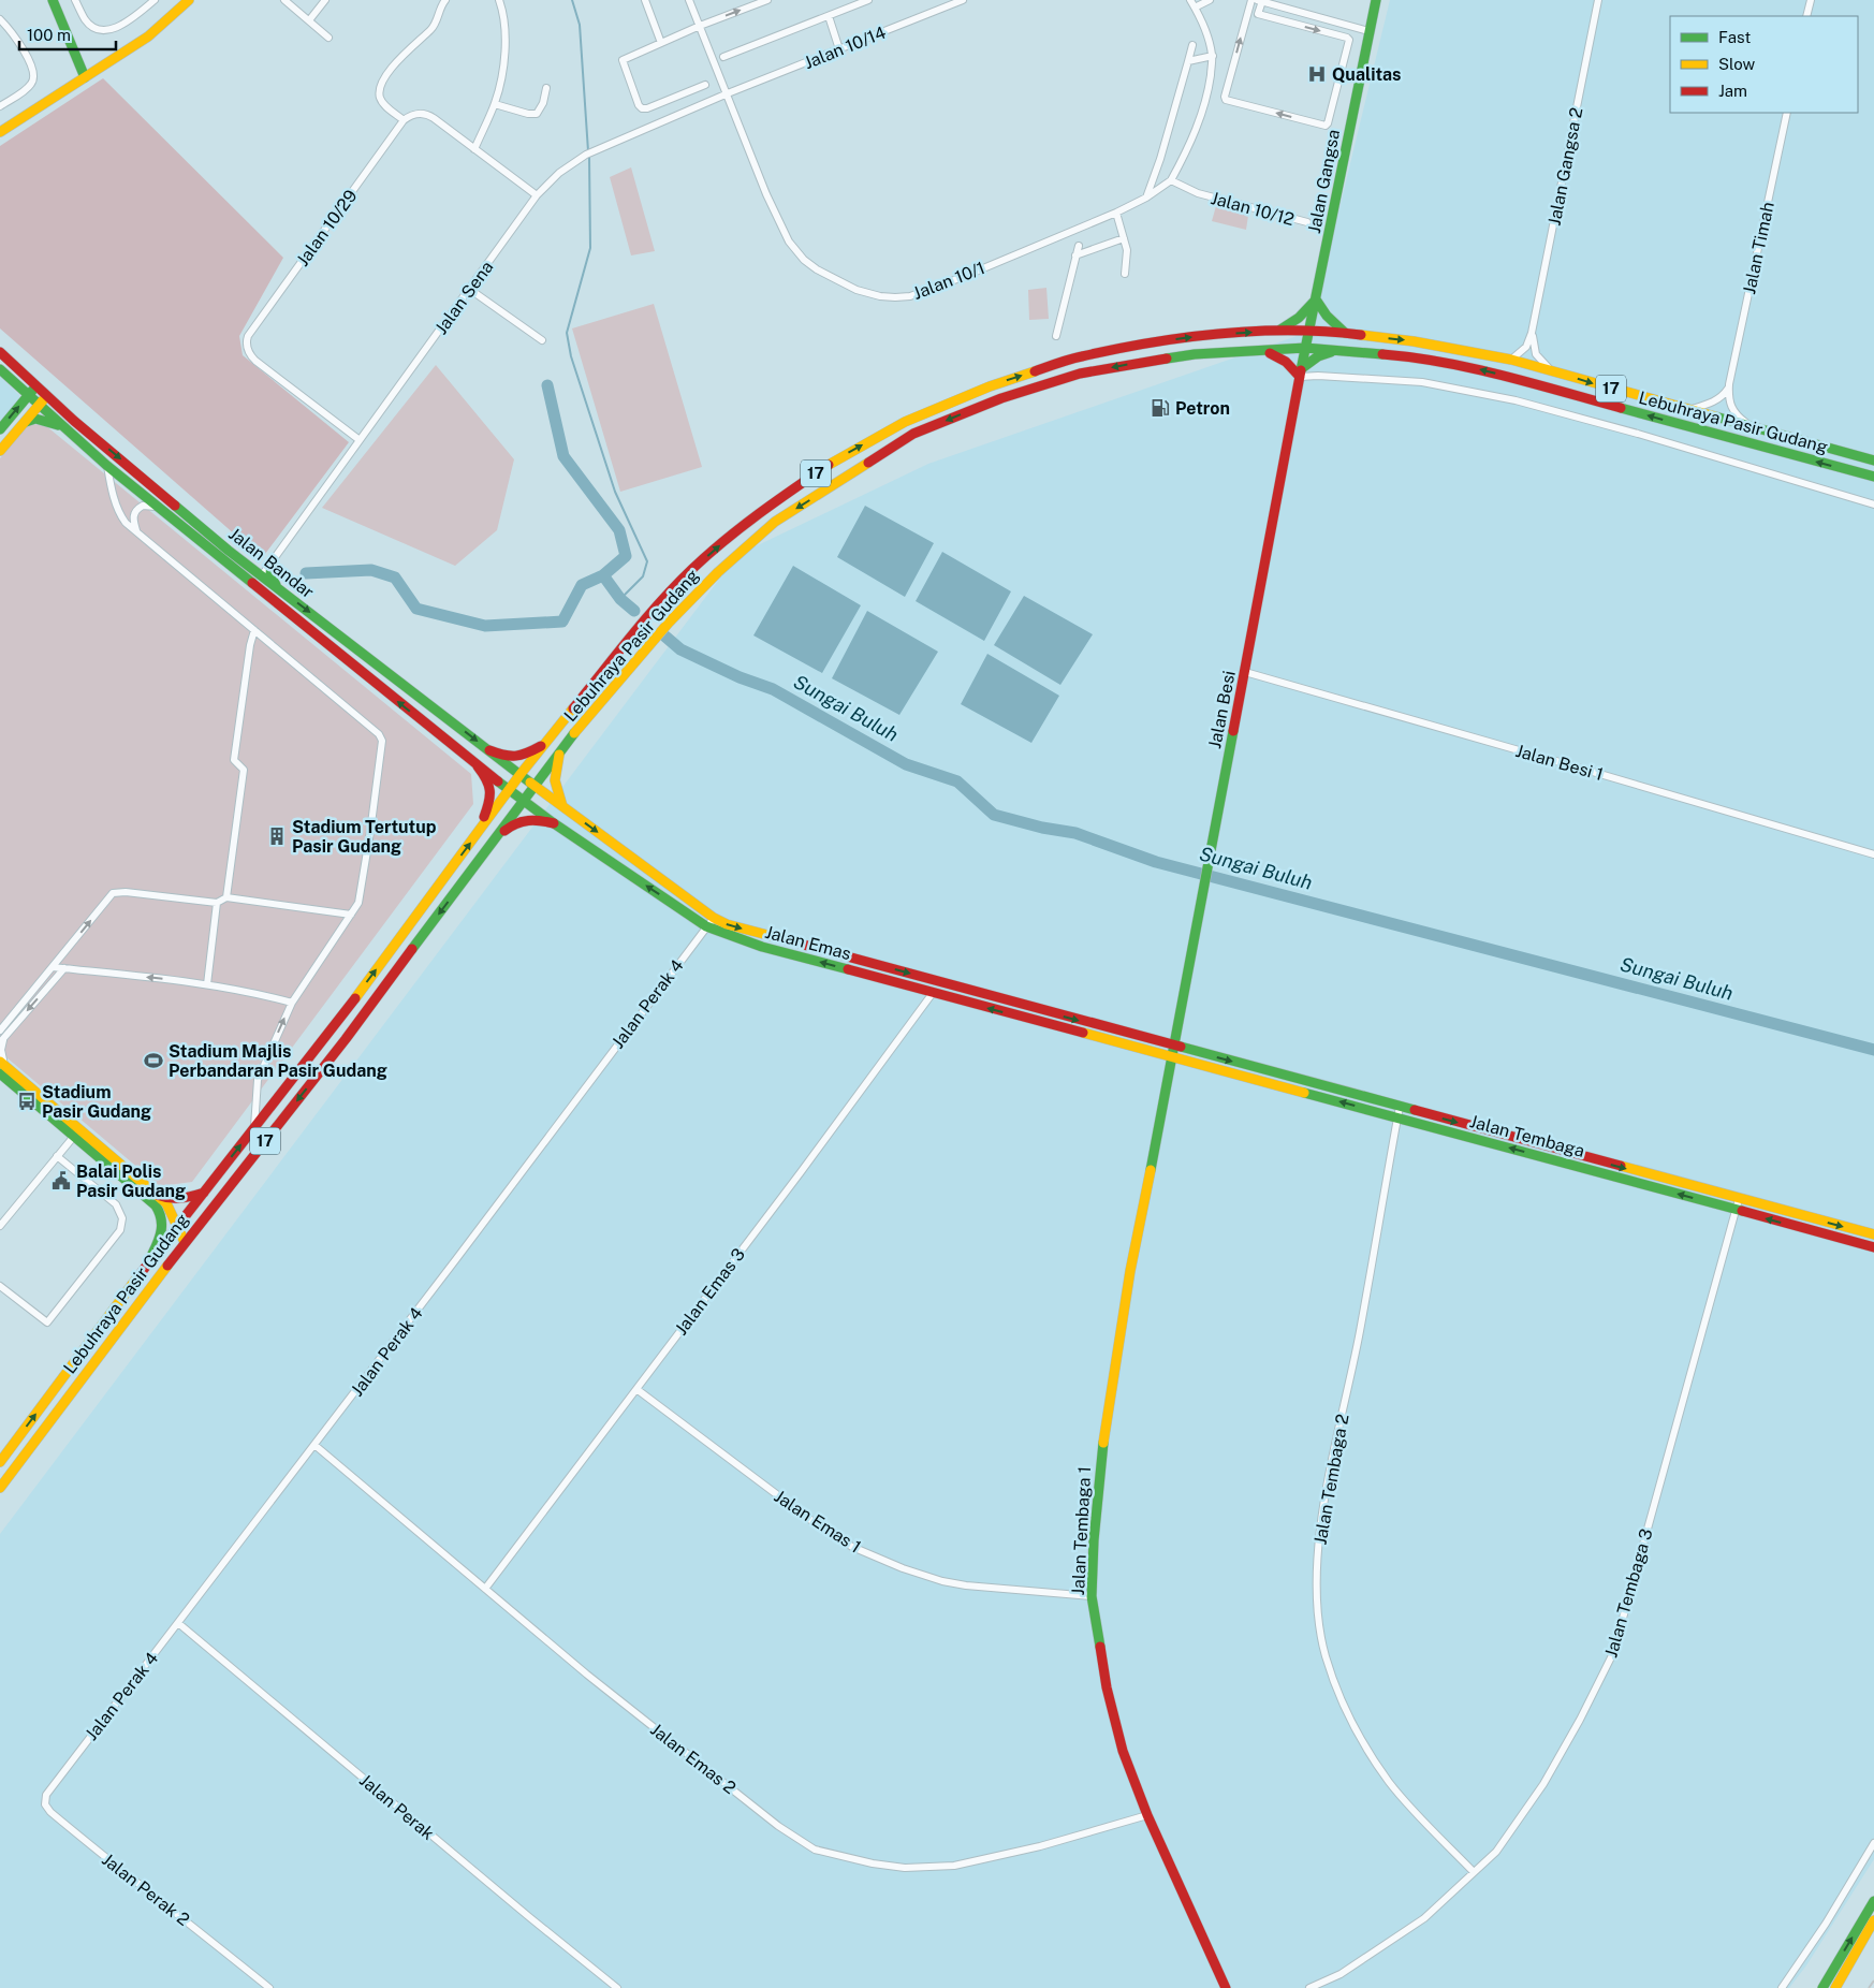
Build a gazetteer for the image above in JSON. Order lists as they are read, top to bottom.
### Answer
{
  "streets": {
    "main road": [
      "Jalan Gangsa",
      "17",
      "Lebuhraya Pasir Gudang",
      "Jalan Bandar",
      "Jalan Besi",
      "Jalan Emas",
      "Jalan Tembaga",
      "Jalan Tembaga 1"
    ],
    "street": [
      "Jalan 10/14",
      "Jalan Gangsa 2",
      "Jalan 10/12",
      "Jalan 10/29",
      "Jalan Timah",
      "Jalan 10/1",
      "Jalan Sena",
      "Jalan Besi 1",
      "Jalan Perak 4",
      "Jalan Emas 3",
      "Jalan Tembaga 2",
      "Jalan Emas 1",
      "Jalan Tembaga 3",
      "Jalan Emas 2",
      "Jalan Perak",
      "Jalan Perak 2"
    ]
  },
  "crossings": [
    ["Jalan 10/14", "Jalan 10/1"],
    ["Jalan 10/14", "Jalan Sena"],
    ["Jalan Gangsa 2", "Lebuhraya Pasir Gudang"],
    ["Jalan Gangsa", "Lebuhraya Pasir Gudang"],
    ["Jalan Gangsa", "Jalan Besi"],
    ["Jalan 10/12", "Jalan 10/1"],
    ["Jalan 10/29", "Jalan Sena"],
    ["Jalan Timah", "Lebuhraya Pasir Gudang"],
    ["Jalan 10/1", "Jalan Sena"],
    ["Jalan Sena", "Jalan Bandar"],
    ["Lebuhraya Pasir Gudang", "Jalan Bandar"],
    ["Lebuhraya Pasir Gudang", "Jalan Emas"],
    ["Jalan Bandar", "Jalan Emas"],
    ["Jalan Besi", "Jalan Besi 1"],
    ["Jalan Besi", "Jalan Emas"],
    ["Jalan Besi", "Jalan Tembaga"],
    ["Jalan Besi", "Jalan Tembaga 1"],
    ["Jalan Emas", "Jalan Perak 4"],
    ["Jalan Emas", "Jalan Tembaga"],
    ["Jalan Emas", "Jalan Emas 3"],
    ["Jalan Emas", "Jalan Tembaga 1"],
    ["Jalan Perak 4", "Jalan Emas 2"],
    ["Jalan Perak 4", "Jalan Perak"],
    ["Jalan Perak 4", "Jalan Perak 2"],
    ["Jalan Tembaga", "Jalan Tembaga 2"],
    ["Jalan Tembaga", "Jalan Tembaga 1"],
    ["Jalan Tembaga", "Jalan Tembaga 3"],
    ["Jalan Emas 3", "Jalan Emas 1"],
    ["Jalan Emas 3", "Jalan Emas 2"],
    ["Jalan Tembaga 2", "Jalan Tembaga 3"],
    ["Jalan Emas 1", "Jalan Tembaga 1"],
    ["Jalan Tembaga 1", "Jalan Emas 2"]
  ],
  "water": ["Sungai Buluh"],
  "places": {
    "hospital": ["Qualitas"],
    "fuel station": ["Petron"],
    "building": ["Stadium Tertutup Pasir Gudang"],
    "sports": ["Stadium Majlis Perbandaran Pasir Gudang"],
    "bus stop": ["Stadium Pasir Gudang"],
    "public building": ["Balai Polis Pasir Gudang"]
  },
  "legend": ["Fast", "Slow", "Jam"],
  "scale_bar": "100 m"
}
